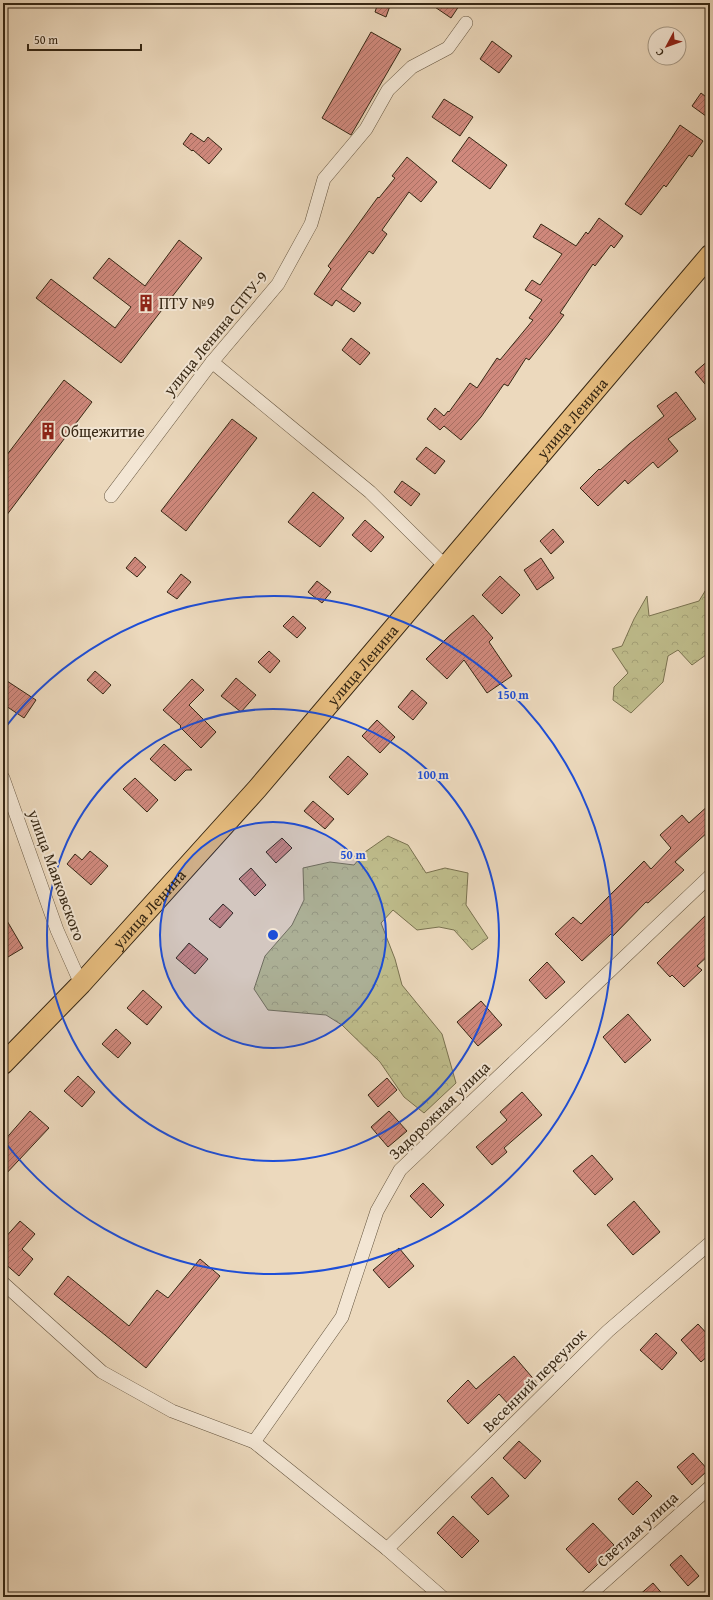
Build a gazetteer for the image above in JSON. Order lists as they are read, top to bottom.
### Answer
{
  "streets": {
    "main road": ["улица Ленина"],
    "street": [
      "улица Ленина СПТУ-9",
      "улица Маяковского",
      "Задорожная улица",
      "Весенний переулок",
      "Светлая улица"
    ]
  },
  "crossings": [
    ["улица Ленина", "улица Маяковского"]
  ],
  "places": {
    "building": ["ПТУ №9", "Общежитие"]
  },
  "scale_bar": "50 m",
  "north": "bottom left",
  "rings": ["150 m", "100 m", "50 m"]
}
